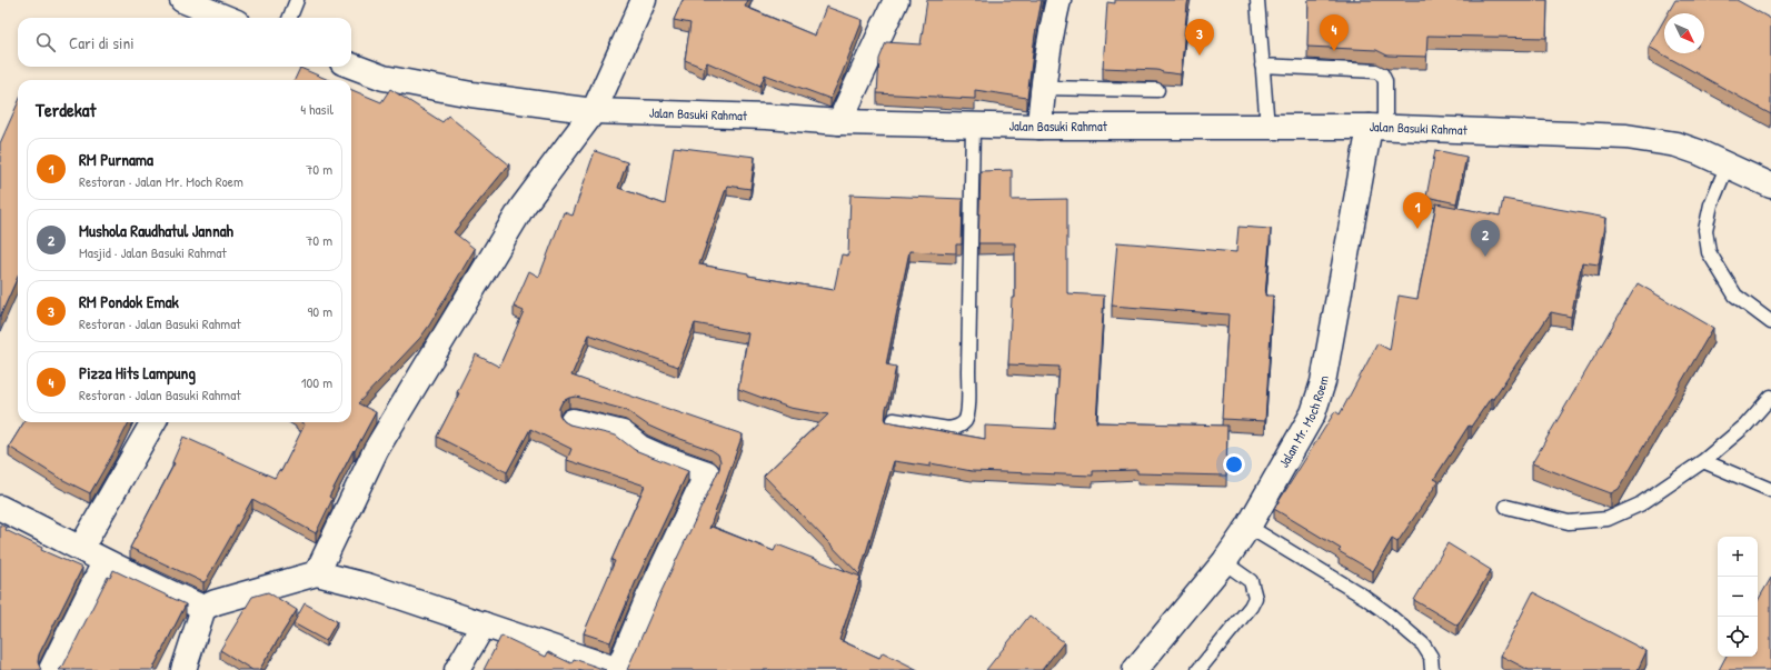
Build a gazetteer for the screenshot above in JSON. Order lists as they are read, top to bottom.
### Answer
{
  "streets": {
    "street": ["Jalan Basuki Rahmat", "Jalan Mr. Moch Roem"]
  },
  "crossings": [
    ["Jalan Basuki Rahmat", "Jalan Mr. Moch Roem"]
  ],
  "north": "bottom right",
  "page": {
    "pins": [
      "4",
      "3",
      "1",
      "2"
    ],
    "search": "Cari di sini",
    "heading": ["Terdekat", "4 hasil"],
    "list": [
      {
        "mark": "1",
        "name": "RM Purnama",
        "note": "Restoran · Jalan Mr. Moch Roem",
        "value": "70 m"
      },
      {
        "mark": "2",
        "name": "Mushola Raudhatul Jannah",
        "note": "Masjid · Jalan Basuki Rahmat",
        "value": "70 m"
      },
      {
        "mark": "3",
        "name": "RM Pondok Emak",
        "note": "Restoran · Jalan Basuki Rahmat",
        "value": "90 m"
      },
      {
        "mark": "4",
        "name": "Pizza Hits Lampung",
        "note": "Restoran · Jalan Basuki Rahmat",
        "value": "100 m"
      }
    ],
    "map_buttons": ["+", "−"]
  }
}
